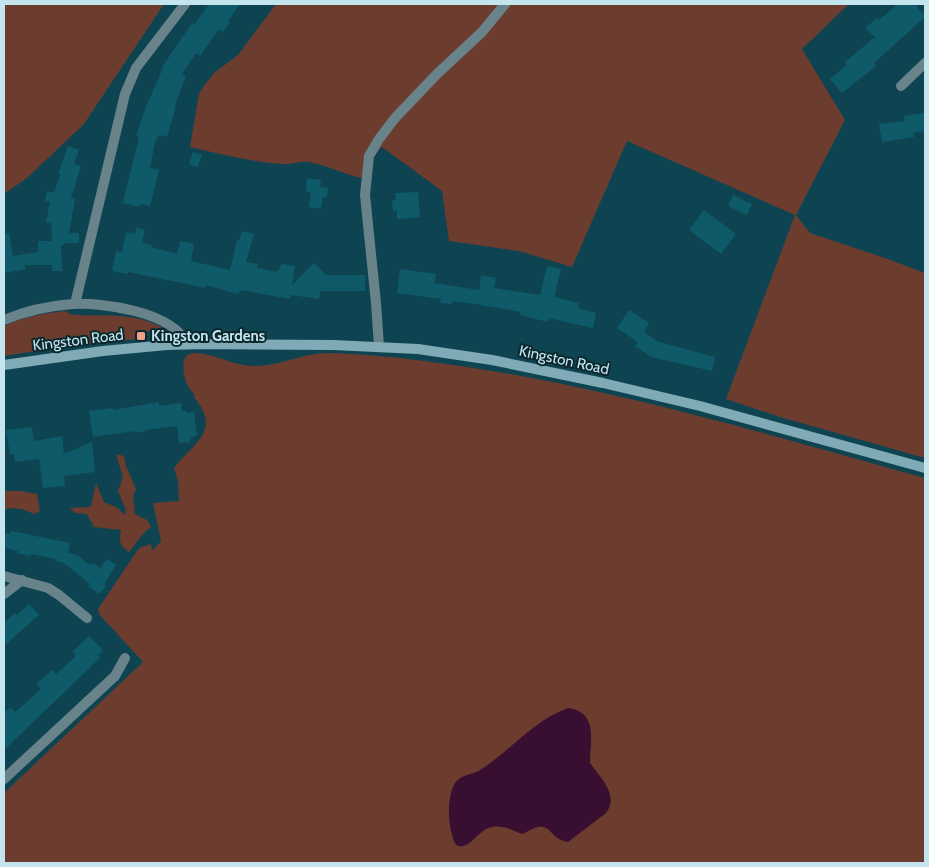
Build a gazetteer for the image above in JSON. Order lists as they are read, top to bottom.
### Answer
{
  "streets": {
    "main road": ["Kingston Road"]
  },
  "places": {
    "transit": ["Kingston Gardens"]
  }
}
